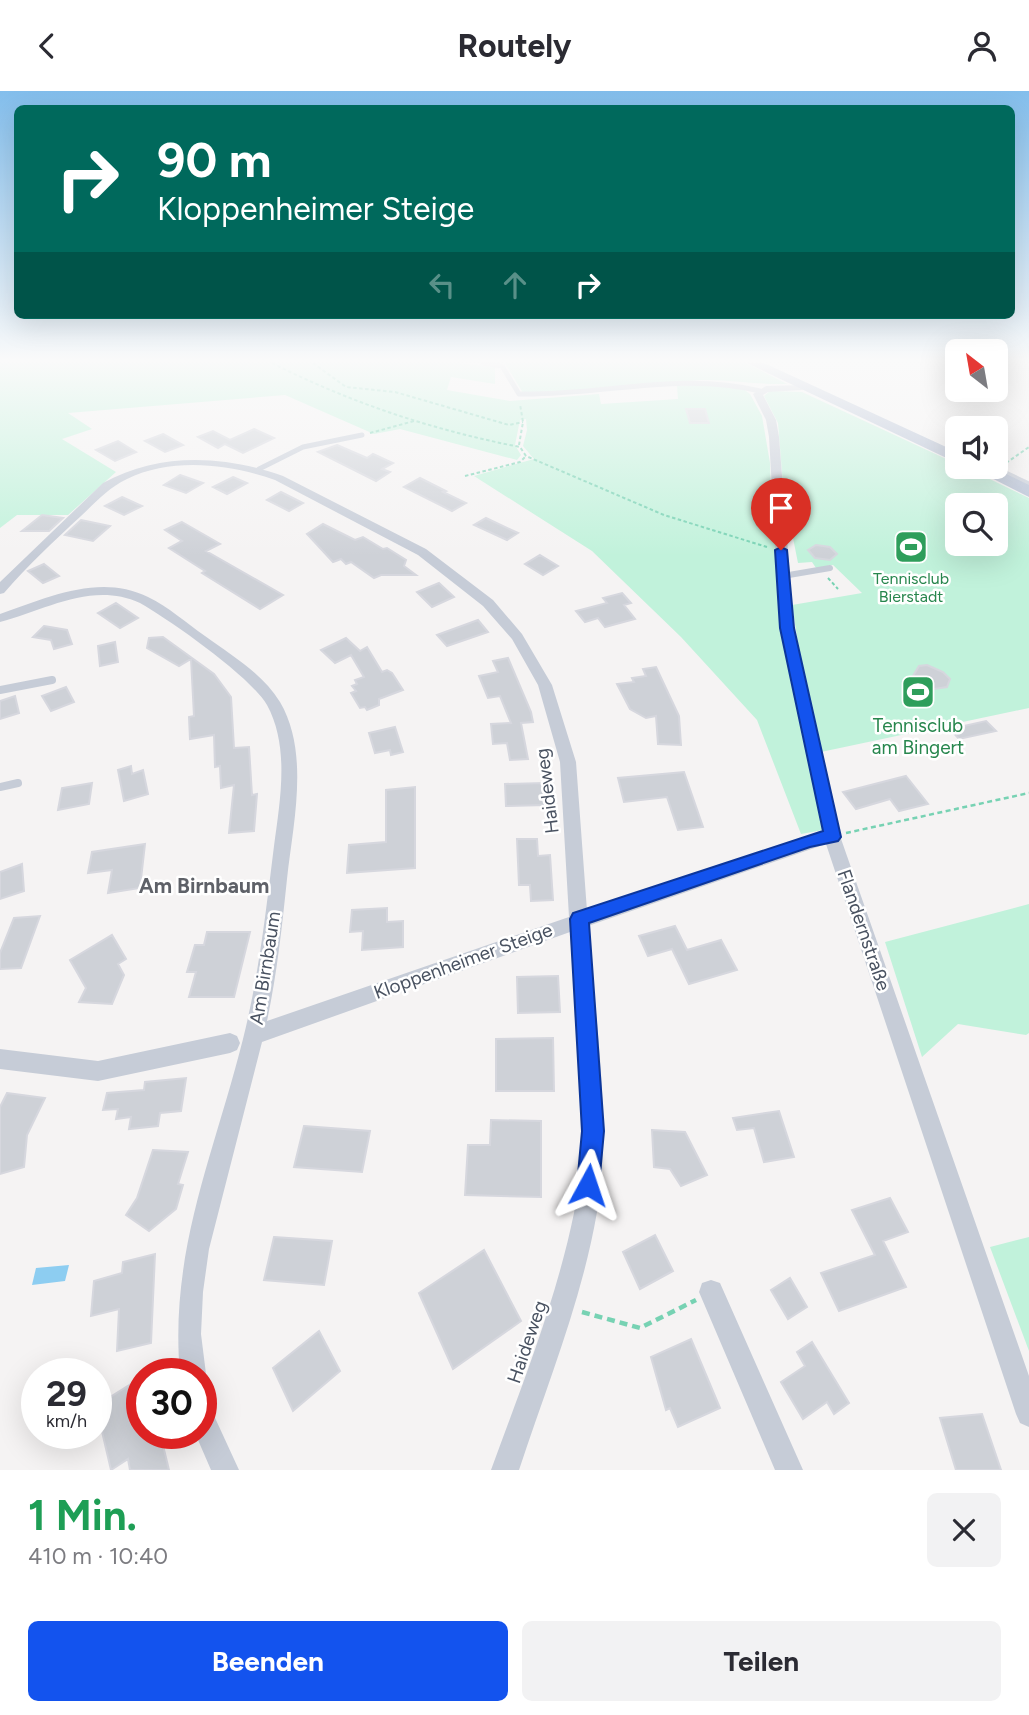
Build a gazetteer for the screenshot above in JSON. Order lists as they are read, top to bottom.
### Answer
{
  "streets": {
    "street": [
      "Haideweg",
      "Flandernstraße",
      "Kloppenheimer Steige",
      "Am Birnbaum"
    ]
  },
  "crossings": [
    ["Haideweg", "Kloppenheimer Steige"],
    ["Flandernstraße", "Kloppenheimer Steige"],
    ["Kloppenheimer Steige", "Am Birnbaum"]
  ],
  "districts": ["Am Birnbaum"],
  "places": {
    "sports": ["Tennisclub Bierstadt", "Tennisclub am Bingert"]
  },
  "north": "top left",
  "page": {
    "header": "Routely",
    "turn": ["90 m", "Kloppenheimer Steige"],
    "speed": "29 km/h",
    "limit": "30",
    "heading": ["1 Min.", "410 m · 10:40"],
    "buttons": ["Beenden", "Teilen"]
  }
}
